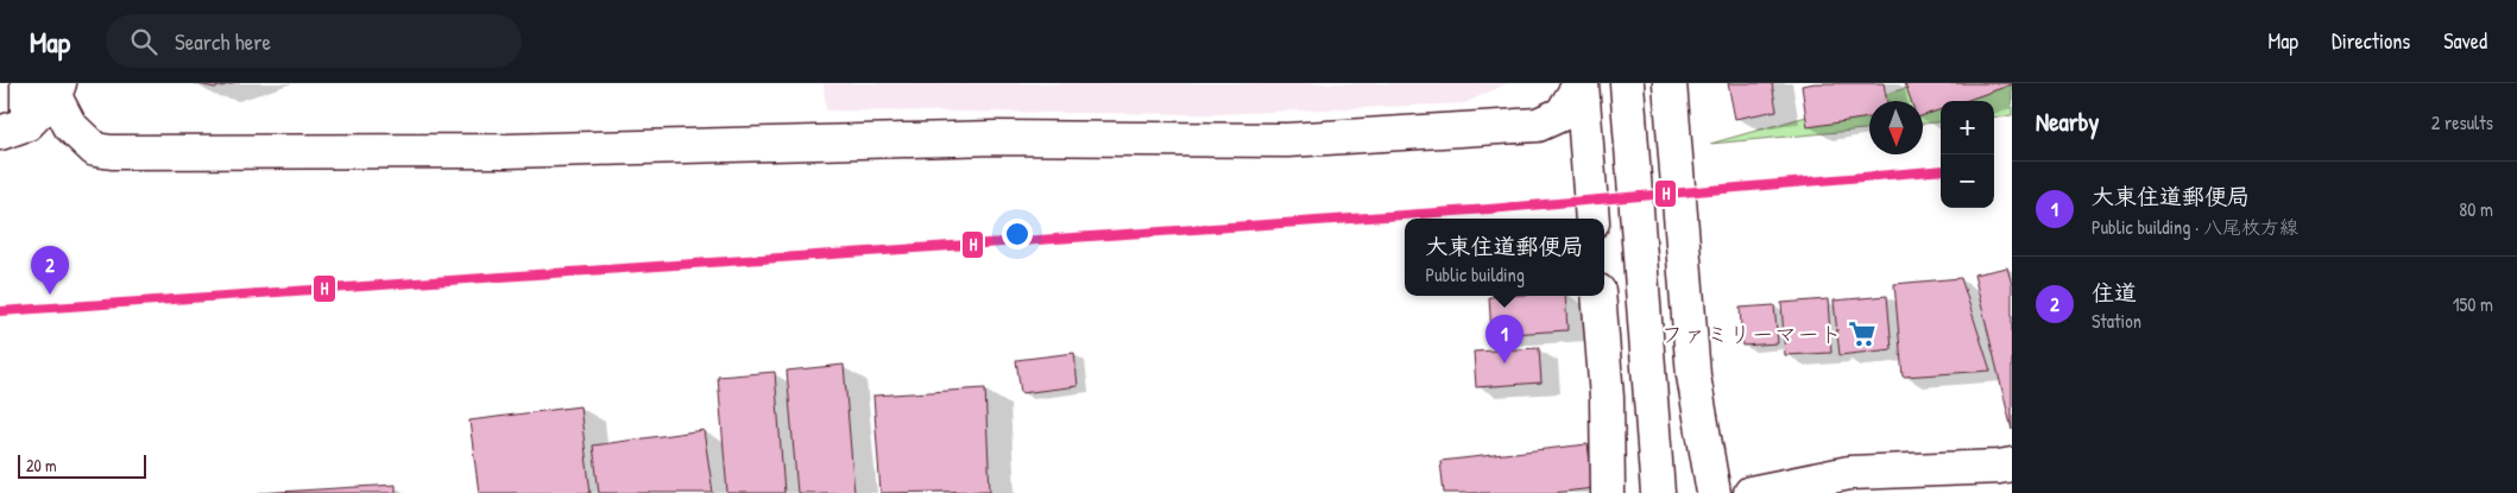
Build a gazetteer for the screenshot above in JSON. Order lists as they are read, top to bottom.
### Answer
{
  "places": {
    "supermarket": ["ファミリーマート"]
  },
  "lines": ["transit line H"],
  "scale_bar": "20 m",
  "north": "bottom",
  "page": {
    "header": "Map",
    "search": "Search here",
    "nav": ["Map", "Directions", "Saved"],
    "heading": ["Nearby", "2 results"],
    "map_buttons": ["+", "−"],
    "list": [
      {
        "mark": "1",
        "name": "大東住道郵便局",
        "note": "Public building · 八尾枚方線",
        "value": "80 m"
      },
      {
        "mark": "2",
        "name": "住道",
        "note": "Station",
        "value": "150 m"
      }
    ],
    "popup": ["大東住道郵便局", "Public building"],
    "pins": ["2", "1"],
    "scale": "20 m"
  }
}
